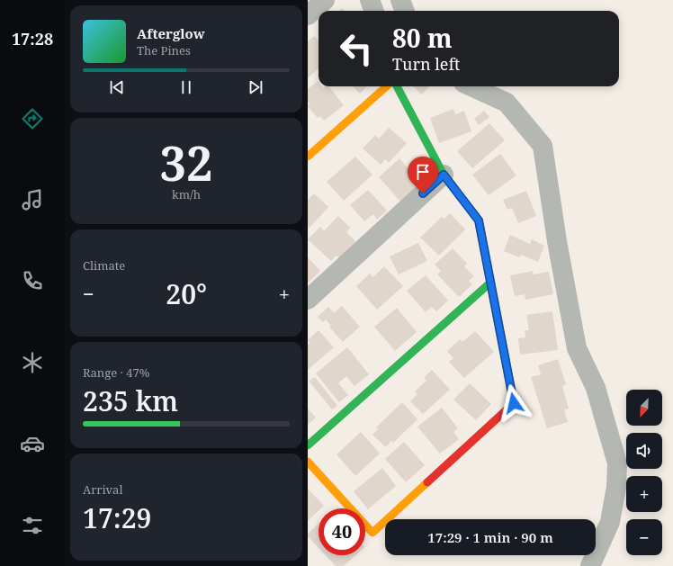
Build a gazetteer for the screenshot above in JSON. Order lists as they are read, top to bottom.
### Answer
{
  "north": "bottom left",
  "page": {
    "tabs": "17:28",
    "turn": ["80 m", "Turn left"],
    "song": ["Afterglow", "The Pines"],
    "tile": [
      ["32", "km/h"],
      "Climate",
      ["Range · 47%", "235 km"],
      ["Arrival", "17:29"]
    ],
    "heat": ["−", "20°", "+"],
    "map_buttons": ["+", "−"],
    "limit": "40",
    "trip": "17:29 · 1 min · 90 m"
  }
}
